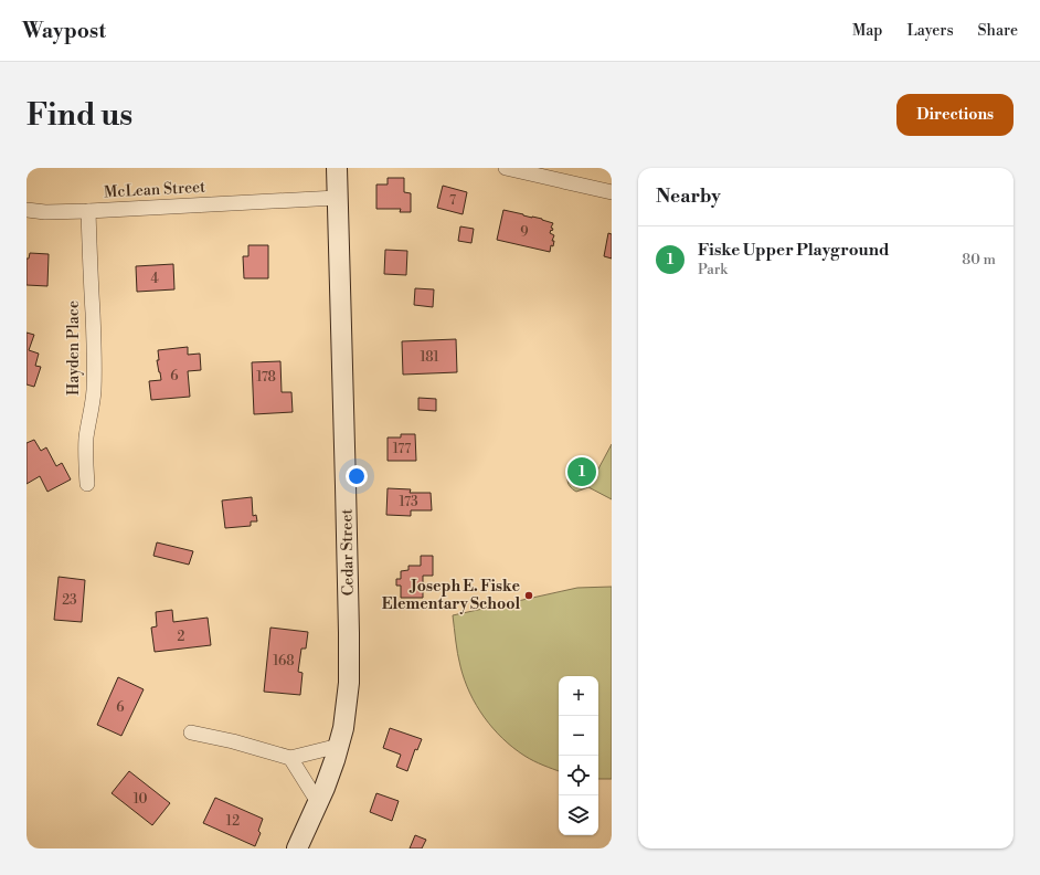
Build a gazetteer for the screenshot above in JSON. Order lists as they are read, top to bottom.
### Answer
{
  "streets": {
    "main road": ["Cedar Street"],
    "street": ["McLean Street", "Hayden Place"]
  },
  "crossings": [
    ["McLean Street", "Hayden Place"],
    ["McLean Street", "Cedar Street"]
  ],
  "places": ["Joseph E. Fiske Elementary School"],
  "house_numbers": [
    "7",
    "9",
    "4",
    "181",
    "6",
    "178",
    "177",
    "173",
    "23",
    "2",
    "168",
    "6",
    "10",
    "12"
  ],
  "page": {
    "header": "Waypost",
    "nav": ["Map", "Layers", "Share"],
    "buttons": "Directions",
    "title": "Find us",
    "heading": "Nearby",
    "list": [
      {
        "mark": "1",
        "name": "Fiske Upper Playground",
        "note": "Park",
        "value": "80 m"
      }
    ],
    "pins": "1",
    "map_buttons": ["+", "−"]
  }
}
